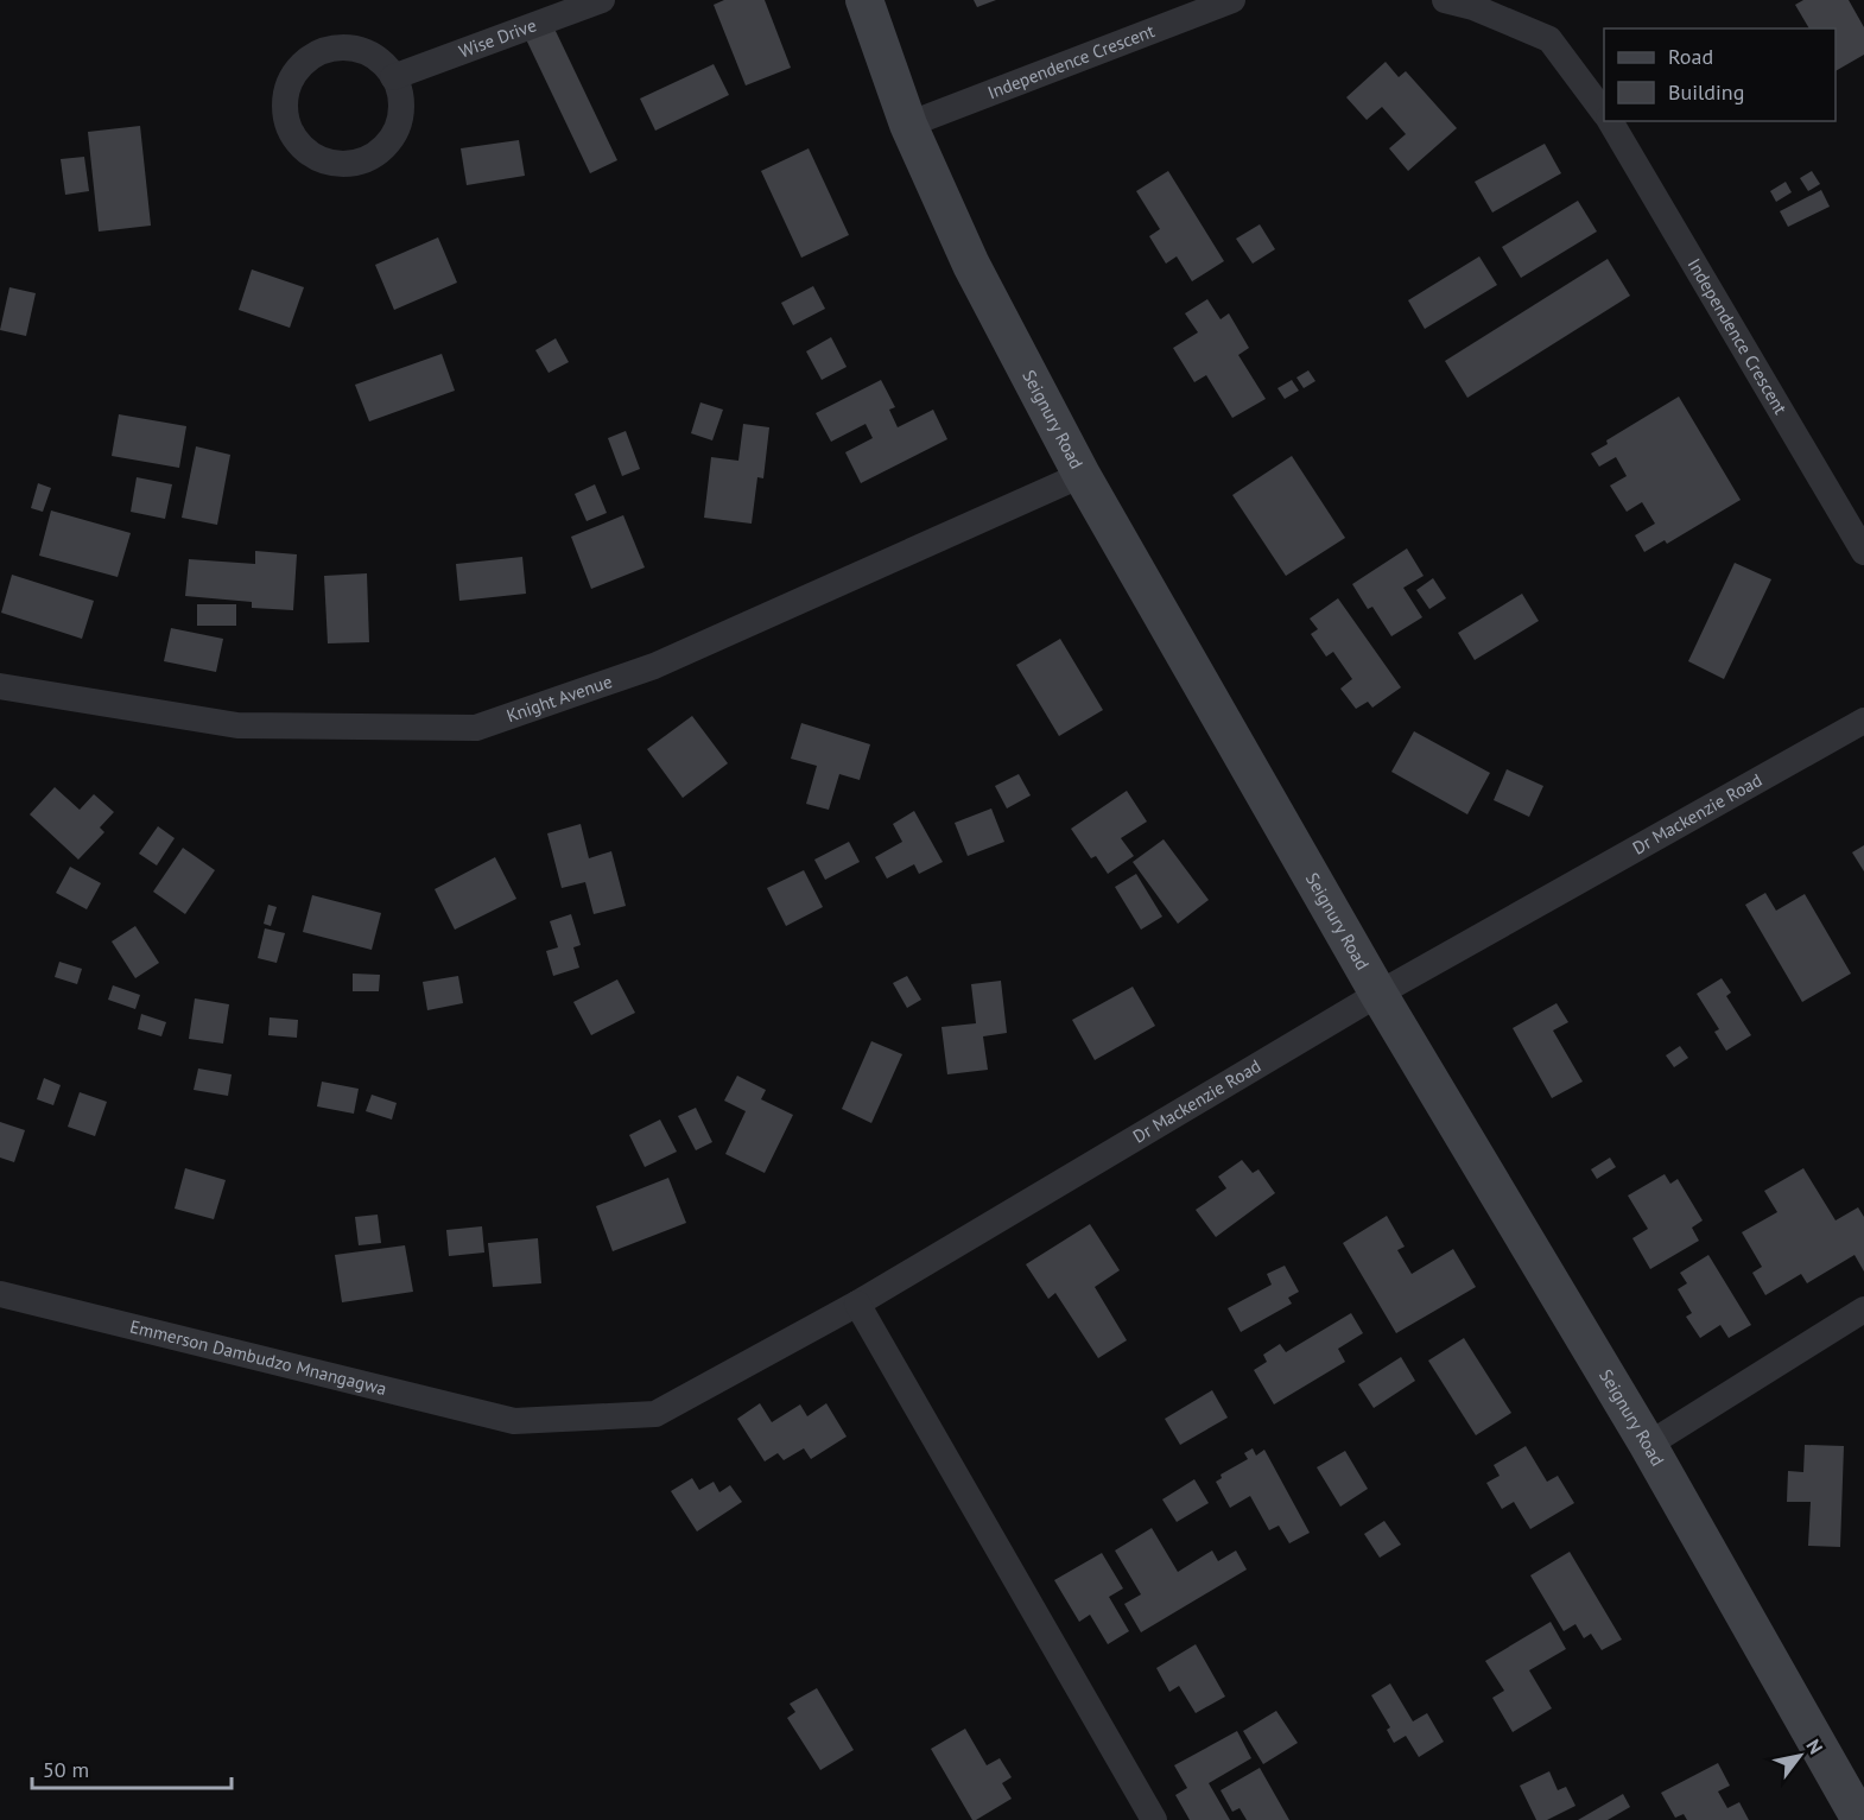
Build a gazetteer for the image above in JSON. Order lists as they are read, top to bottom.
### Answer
{
  "streets": {
    "main road": ["Seignury Road"],
    "street": [
      "Wise Drive",
      "Independence Crescent",
      "Knight Avenue",
      "Dr Mackenzie Road",
      "Emmerson Dambudzo Mnangagwa"
    ]
  },
  "crossings": [
    ["Independence Crescent", "Seignury Road"],
    ["Seignury Road", "Knight Avenue"],
    ["Seignury Road", "Dr Mackenzie Road"],
    ["Dr Mackenzie Road", "Emmerson Dambudzo Mnangagwa"]
  ],
  "legend": ["Road", "Building"],
  "scale_bar": "50 m",
  "north": "top right"
}
